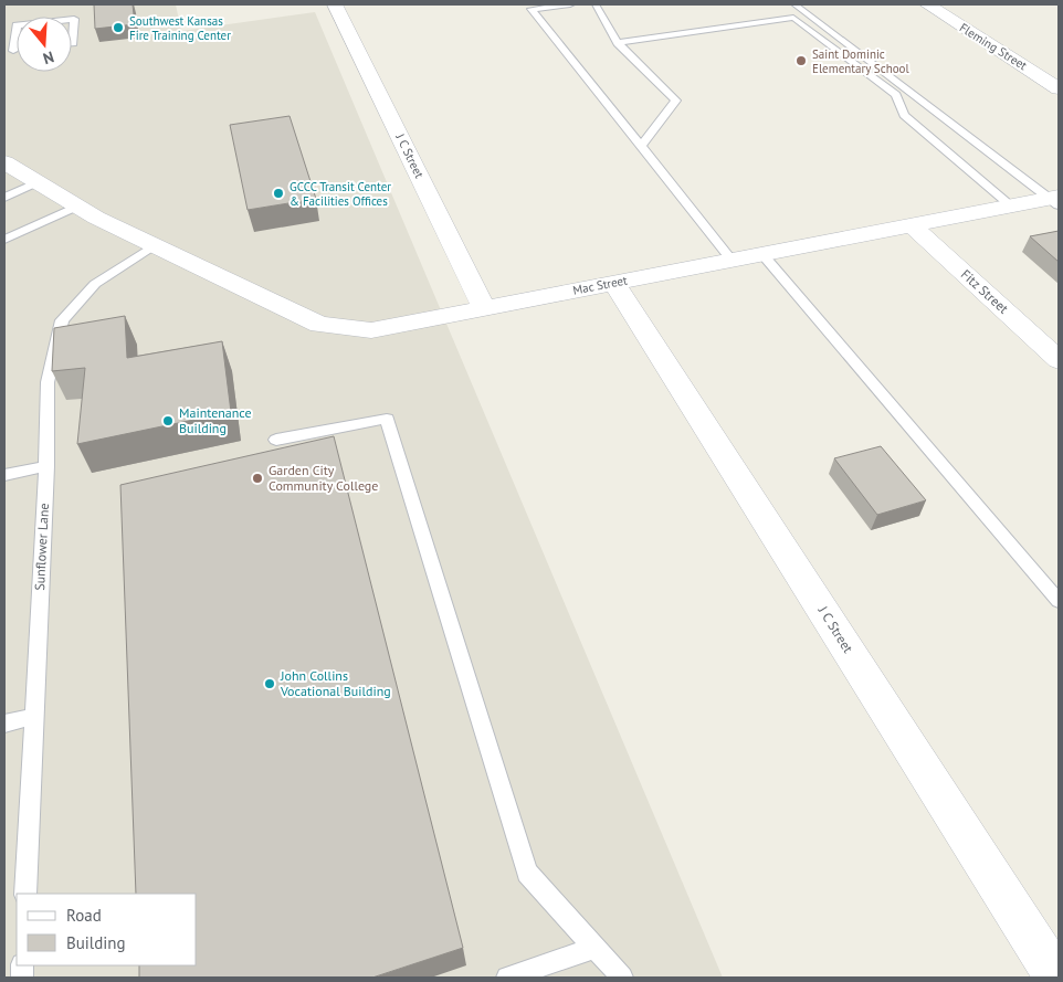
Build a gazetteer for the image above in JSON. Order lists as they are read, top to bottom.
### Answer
{
  "streets": {
    "street": [
      "Fleming Street",
      "J C Street",
      "Mac Street",
      "Fitz Street"
    ],
    "lane": ["Sunflower Lane"]
  },
  "crossings": [
    ["J C Street", "Mac Street"],
    ["Mac Street", "Fitz Street"],
    ["Mac Street", "Sunflower Lane"]
  ],
  "places": [
    "Southwest Kansas Fire Training Center",
    "Saint Dominic Elementary School",
    "GCCC Transit Center & Facilities Offices",
    "Maintenance Building",
    "Garden City Community College",
    "John Collins Vocational Building"
  ],
  "legend": ["Road", "Building"],
  "north": "bottom"
}
